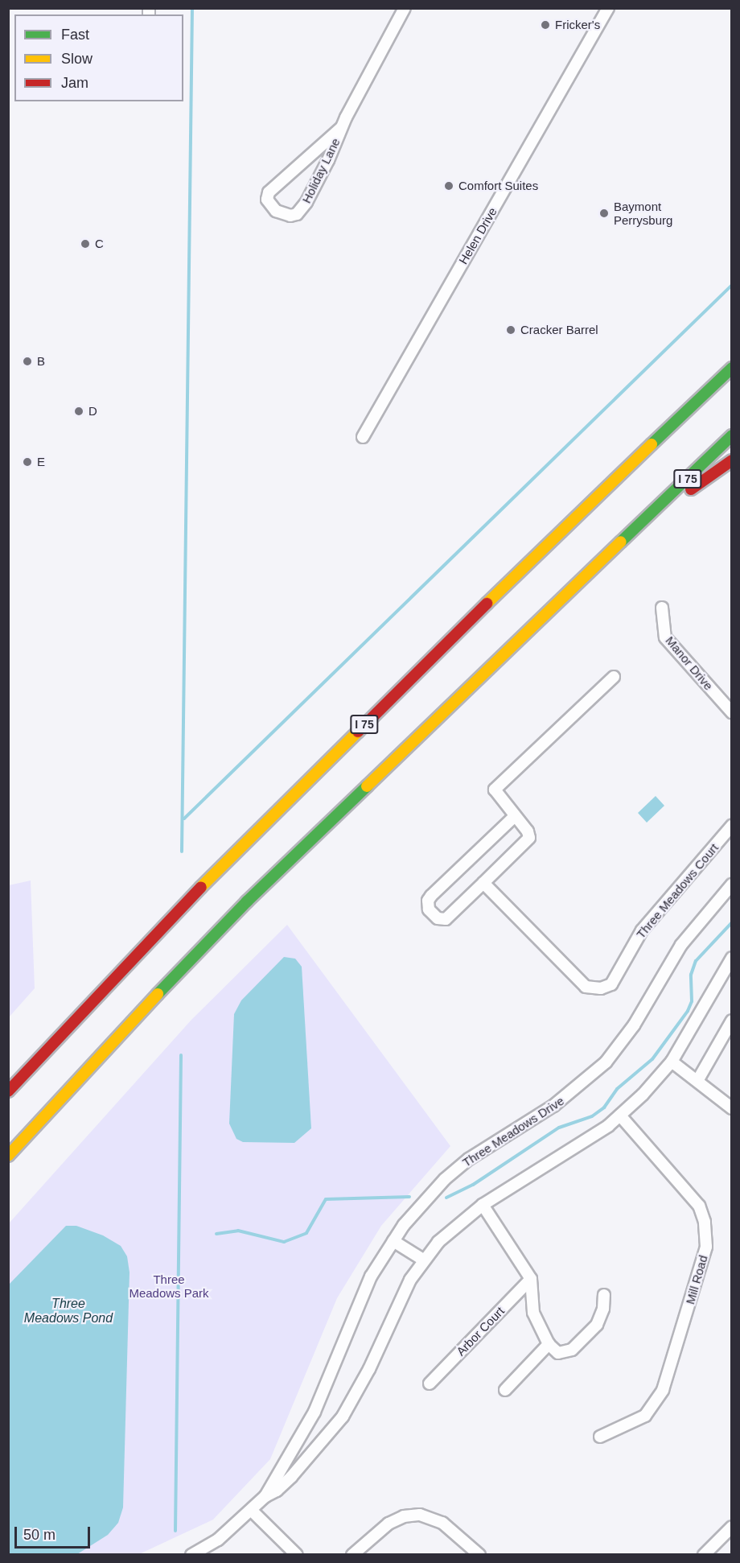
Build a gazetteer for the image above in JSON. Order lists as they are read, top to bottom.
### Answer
{
  "streets": {
    "highway": ["I 75"],
    "street": [
      "Holiday Lane",
      "Helen Drive",
      "Manor Drive",
      "Three Meadows Court",
      "Three Meadows Drive",
      "Mill Road",
      "Arbor Court"
    ]
  },
  "crossings": [
    ["Three Meadows Drive", "Mill Road"]
  ],
  "water": ["Three Meadows Pond"],
  "parks": ["Three Meadows Park"],
  "places": [
    "Fricker's",
    "Comfort Suites",
    "Baymont Perrysburg",
    "C",
    "Cracker Barrel",
    "B",
    "D",
    "E"
  ],
  "legend": ["Fast", "Slow", "Jam"],
  "scale_bar": "50 m"
}
